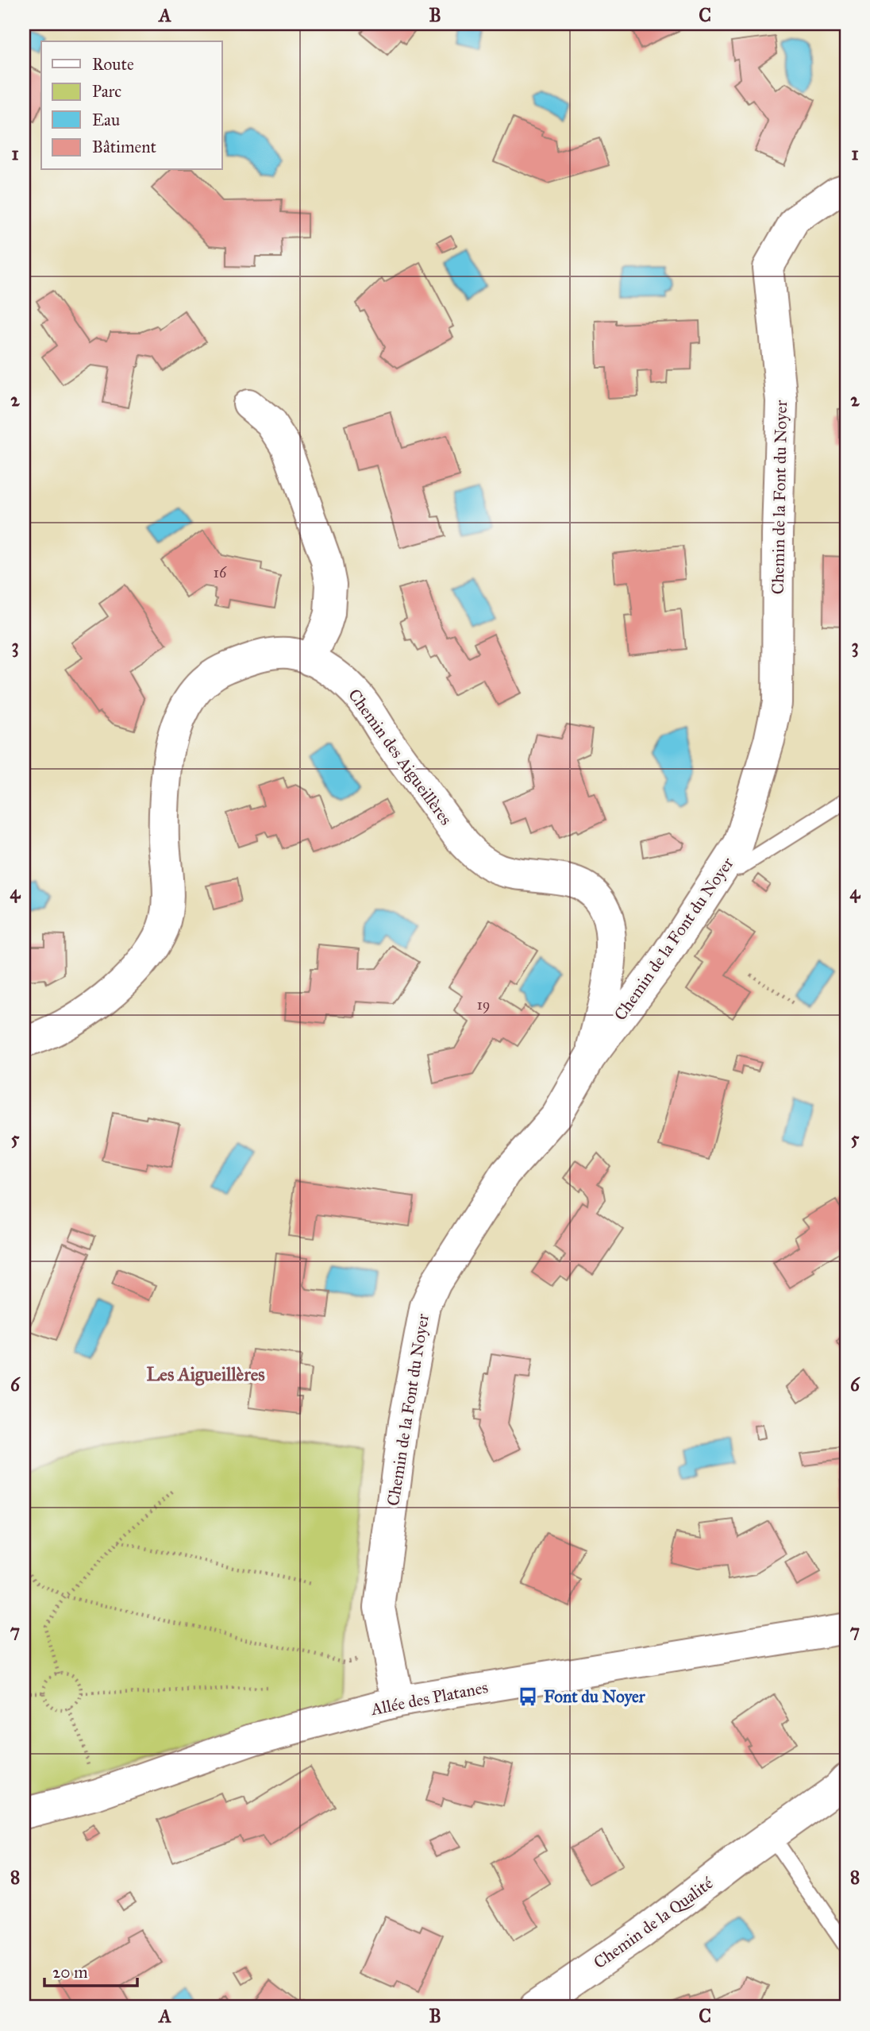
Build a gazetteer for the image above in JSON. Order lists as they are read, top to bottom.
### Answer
{
  "streets": {
    "street": [
      "Chemin de la Font du Noyer",
      "Chemin des Aigueillères",
      "Allée des Platanes",
      "Chemin de la Qualité"
    ]
  },
  "crossings": [
    ["Chemin de la Font du Noyer", "Chemin des Aigueillères"],
    ["Chemin de la Font du Noyer", "Allée des Platanes"]
  ],
  "districts": ["Les Aigueillères"],
  "places": {
    "bus stop": ["Font du Noyer"]
  },
  "house_numbers": ["16", "19"],
  "legend": [
    "Route",
    "Parc",
    "Eau",
    "Bâtiment"
  ],
  "scale_bar": "20 m",
  "grid": {
    "columns": ["A", "B", "C"],
    "rows": [
      "1",
      "2",
      "3",
      "4",
      "5",
      "6",
      "7",
      "8"
    ]
  }
}
